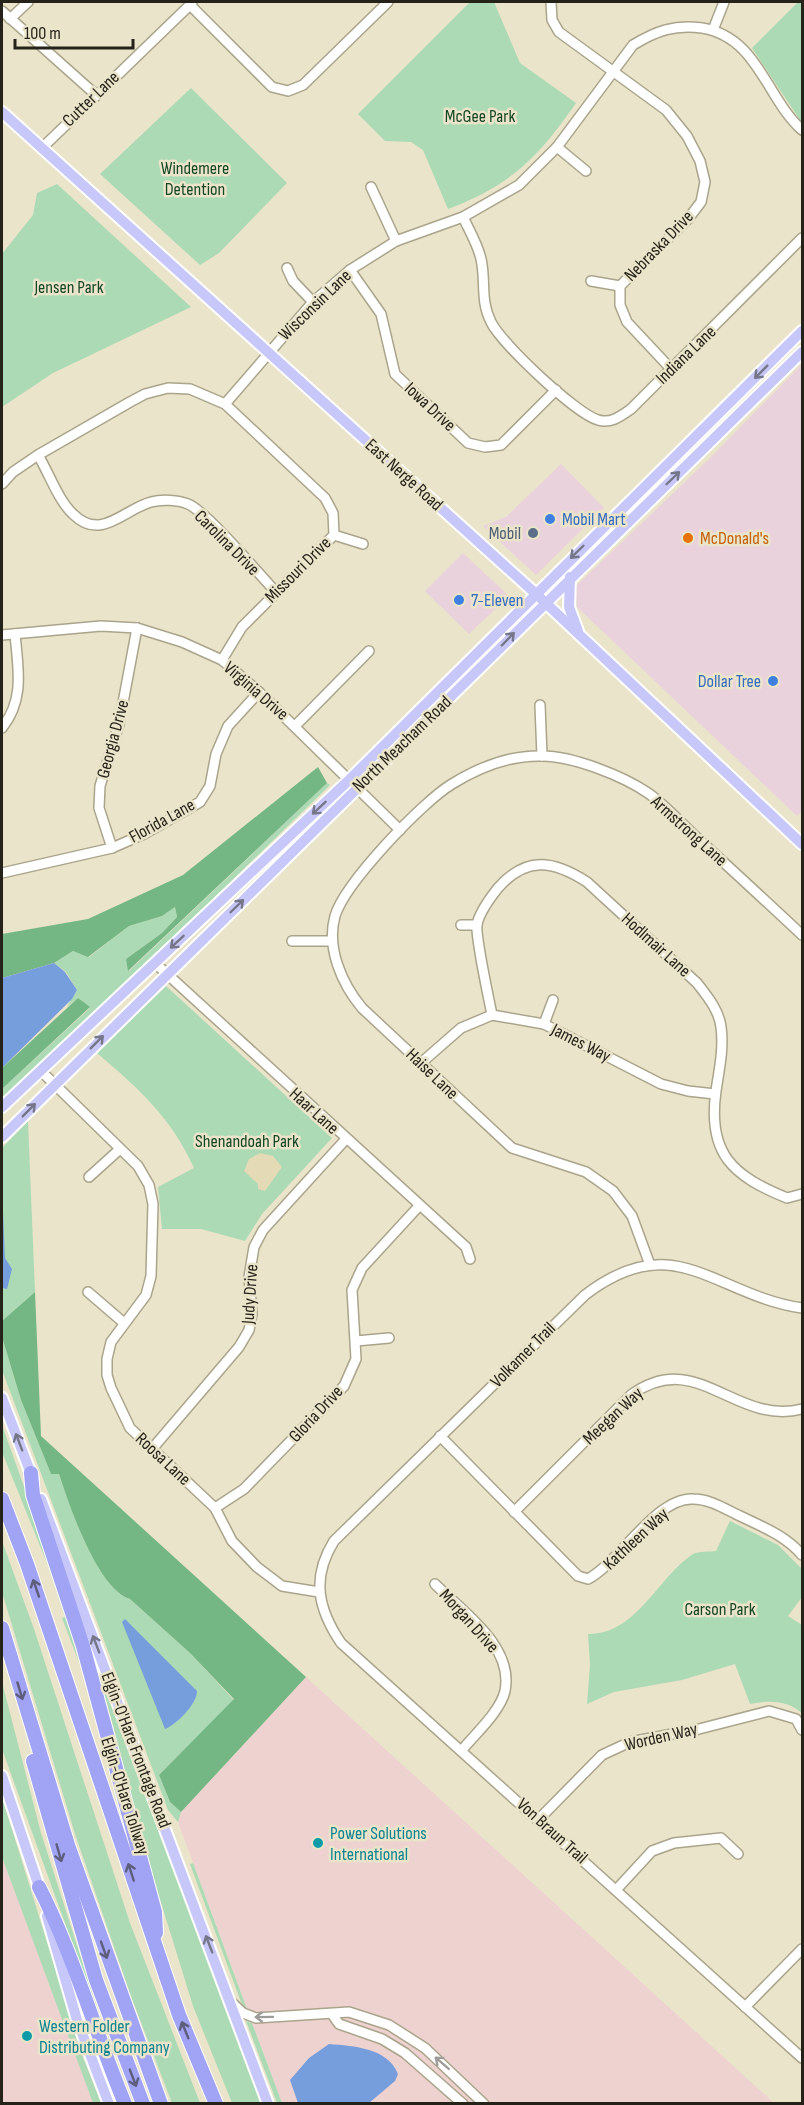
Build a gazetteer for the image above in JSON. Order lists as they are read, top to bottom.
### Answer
{
  "streets": {
    "highway": ["Elgin-O'Hare Tollway"],
    "main road": ["East Nerge Road", "North Meacham Road", "Elgin-O'Hare Frontage Road"],
    "street": [
      "Cutter Lane",
      "Nebraska Drive",
      "Wisconsin Lane",
      "Indiana Lane",
      "Iowa Drive",
      "Carolina Drive",
      "Missouri Drive",
      "Virginia Drive",
      "Georgia Drive",
      "Florida Lane",
      "Armstrong Lane",
      "Hodlmair Lane",
      "James Way",
      "Haise Lane",
      "Haar Lane",
      "Judy Drive",
      "Volkamer Trail",
      "Gloria Drive",
      "Meegan Way",
      "Roosa Lane",
      "Kathleen Way",
      "Morgan Drive",
      "Worden Way",
      "Von Braun Trail"
    ]
  },
  "crossings": [
    ["Cutter Lane", "East Nerge Road"],
    ["Nebraska Drive", "Wisconsin Lane"],
    ["Nebraska Drive", "Indiana Lane"],
    ["Wisconsin Lane", "Indiana Lane"],
    ["Wisconsin Lane", "Iowa Drive"],
    ["Wisconsin Lane", "East Nerge Road"],
    ["Wisconsin Lane", "Missouri Drive"],
    ["Indiana Lane", "Iowa Drive"],
    ["East Nerge Road", "North Meacham Road"],
    ["Carolina Drive", "Missouri Drive"],
    ["Missouri Drive", "Virginia Drive"],
    ["Virginia Drive", "Georgia Drive"],
    ["Virginia Drive", "North Meacham Road"],
    ["Virginia Drive", "Florida Lane"],
    ["Virginia Drive", "Armstrong Lane"],
    ["Virginia Drive", "Haise Lane"],
    ["Georgia Drive", "Florida Lane"],
    ["North Meacham Road", "Haar Lane"],
    ["North Meacham Road", "Roosa Lane"],
    ["Armstrong Lane", "Haise Lane"],
    ["Hodlmair Lane", "James Way"],
    ["Haise Lane", "Volkamer Trail"],
    ["Haar Lane", "Judy Drive"],
    ["Haar Lane", "Gloria Drive"],
    ["Judy Drive", "Roosa Lane"],
    ["Volkamer Trail", "Roosa Lane"],
    ["Volkamer Trail", "Kathleen Way"],
    ["Volkamer Trail", "Von Braun Trail"],
    ["Gloria Drive", "Roosa Lane"],
    ["Meegan Way", "Kathleen Way"],
    ["Roosa Lane", "Von Braun Trail"],
    ["Morgan Drive", "Von Braun Trail"],
    ["Worden Way", "Von Braun Trail"]
  ],
  "one_way": ["Elgin-O'Hare Frontage Road"],
  "parks": [
    "McGee Park",
    "Windemere Detention",
    "Jensen Park",
    "Shenandoah Park",
    "Carson Park"
  ],
  "places": [
    "Mobil Mart",
    "Mobil",
    "McDonald's",
    "7-Eleven",
    "Dollar Tree",
    "Power Solutions International",
    "Western Folder Distributing Company"
  ],
  "scale_bar": "100 m"
}
